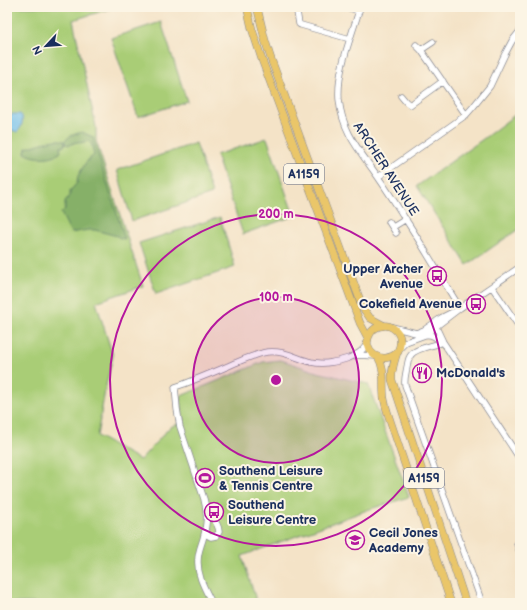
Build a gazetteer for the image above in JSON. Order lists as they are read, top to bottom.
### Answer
{
  "streets": {
    "main road": ["A1159"],
    "street": ["ARCHER AVENUE"]
  },
  "places": {
    "bus stop": ["Upper Archer Avenue", "Cokefield Avenue", "Southend Leisure Centre"],
    "restaurant": ["McDonald's"],
    "sports": ["Southend Leisure & Tennis Centre"],
    "school or university": ["Cecil Jones Academy"]
  },
  "north": "bottom left",
  "rings": ["200 m", "100 m"]
}
